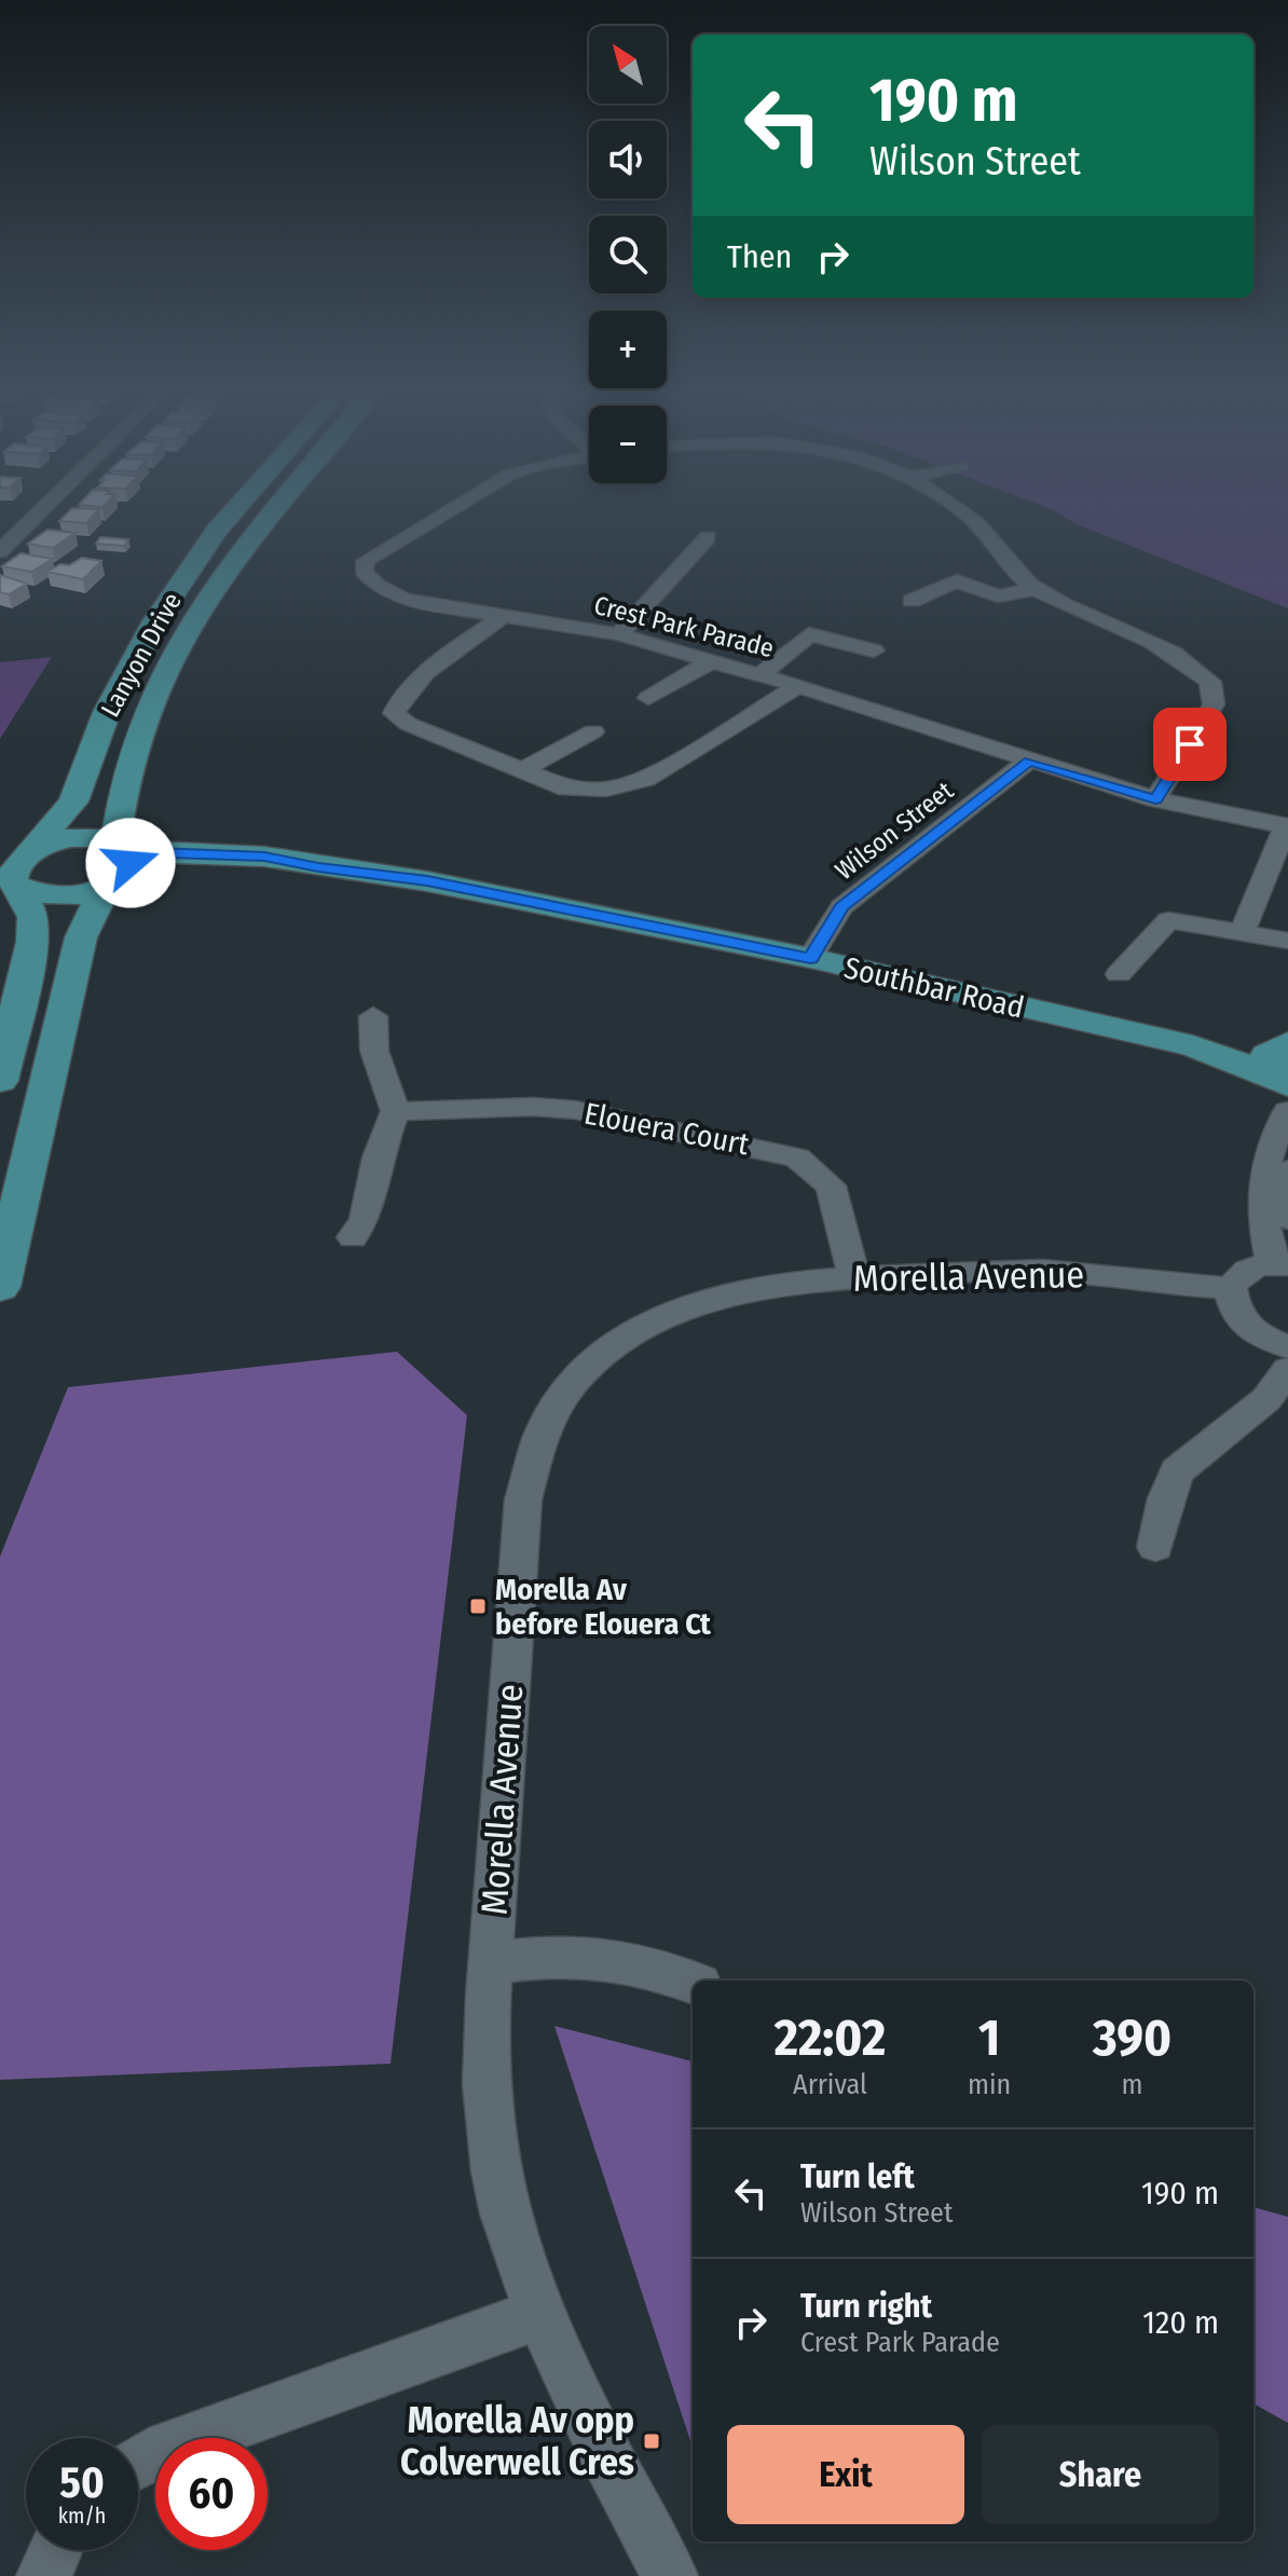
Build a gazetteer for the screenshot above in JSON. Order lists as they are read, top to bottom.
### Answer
{
  "streets": {
    "main road": ["Lanyon Drive", "Southbar Road"],
    "street": [
      "Crest Park Parade",
      "Wilson Street",
      "Elouera Court",
      "Morella Avenue"
    ]
  },
  "crossings": [
    ["Crest Park Parade", "Wilson Street"],
    ["Lanyon Drive", "Southbar Road"],
    ["Wilson Street", "Southbar Road"],
    ["Elouera Court", "Morella Avenue"]
  ],
  "places": {
    "transit": ["Morella Av before Elouera Ct", "Morella Av opp Colverwell Cres"]
  },
  "north": "top left",
  "page": {
    "map_buttons": ["+", "−"],
    "turn": ["190 m", "Wilson Street"],
    "then": "Then",
    "eta": [
      "22:02",
      "Arrival",
      "1",
      "min",
      "390",
      "m"
    ],
    "list": [
      {
        "name": "Turn left",
        "note": "Wilson Street",
        "value": "190 m"
      },
      {
        "name": "Turn right",
        "note": "Crest Park Parade",
        "value": "120 m"
      }
    ],
    "buttons": ["Exit", "Share"],
    "speed": "50 km/h",
    "limit": "60"
  }
}
